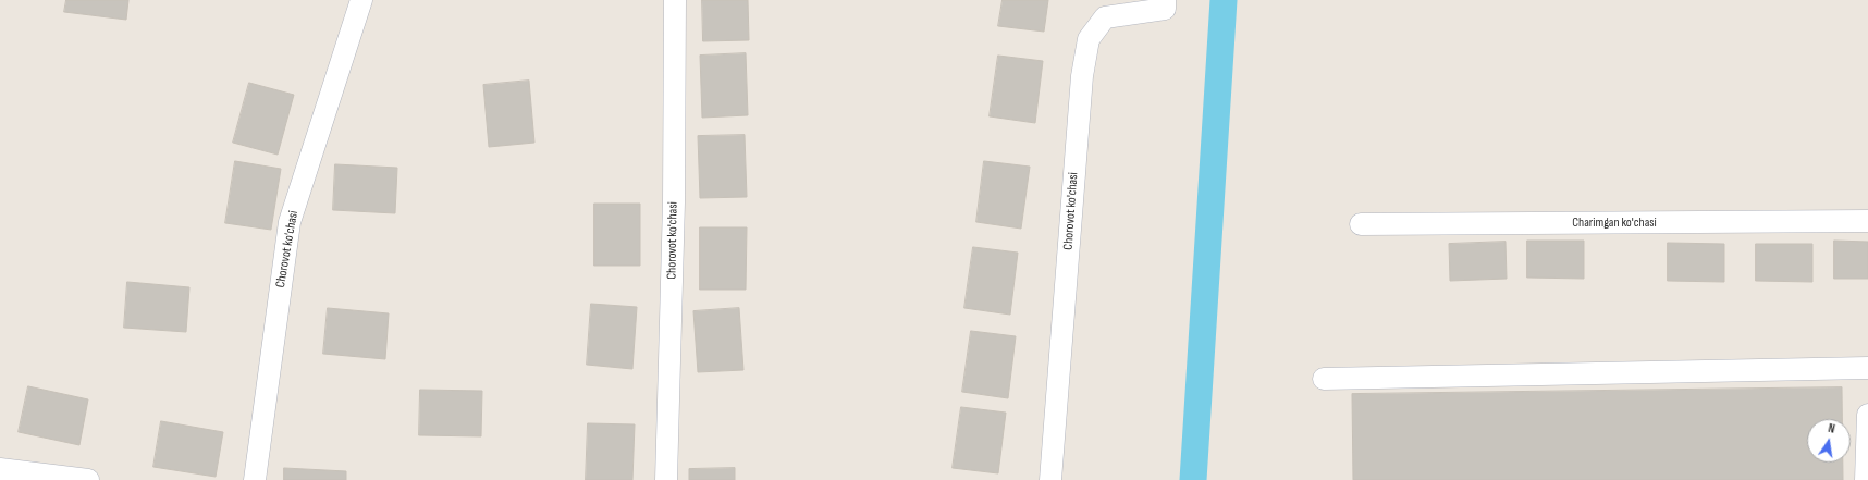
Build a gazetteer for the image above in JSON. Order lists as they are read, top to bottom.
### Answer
{
  "streets": {
    "street": ["Chorovot ko'chasi", "Charimgan ko'chasi"]
  },
  "north": "top"
}
